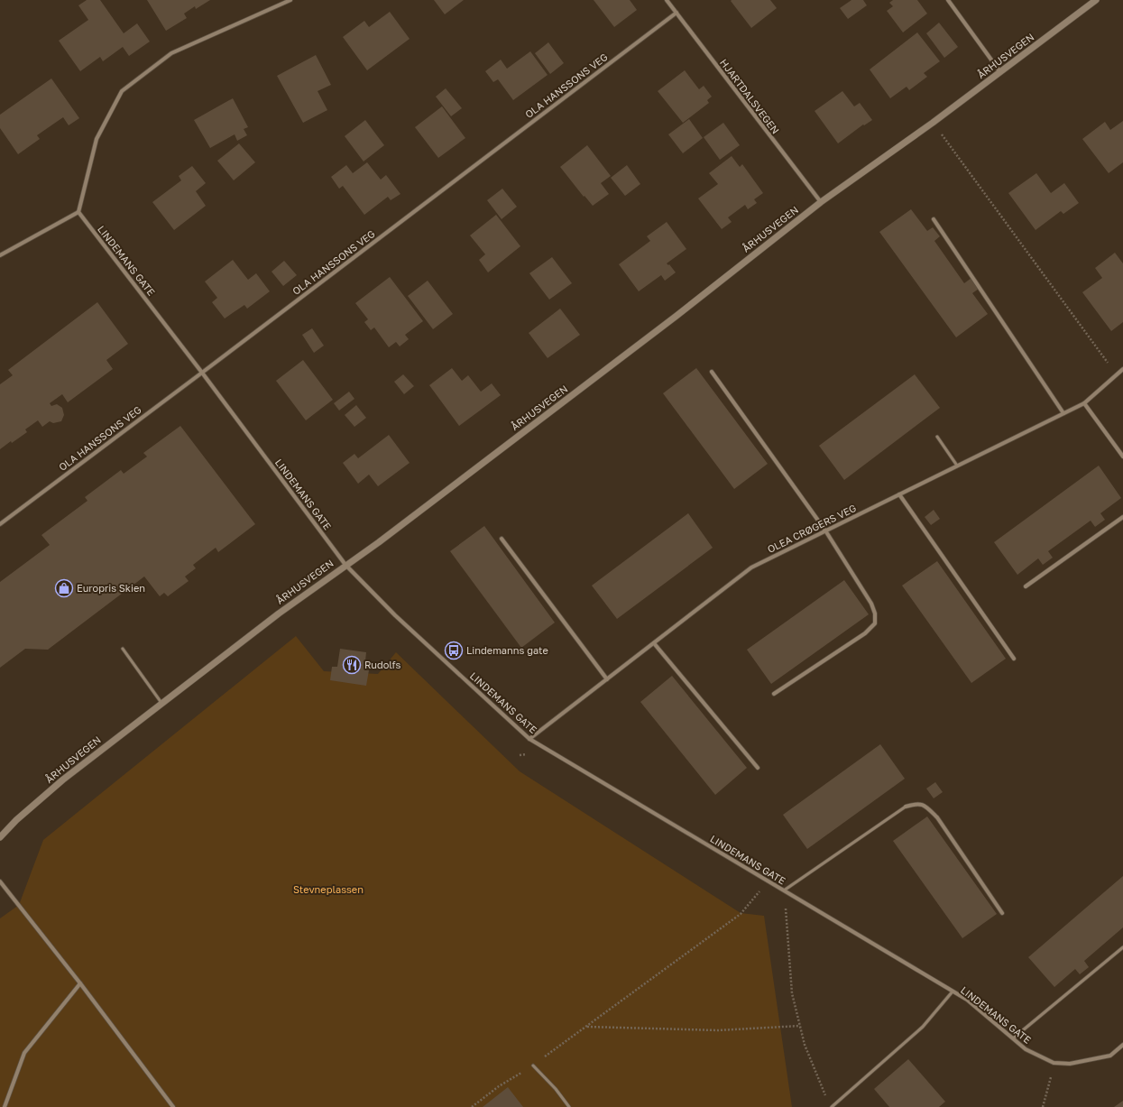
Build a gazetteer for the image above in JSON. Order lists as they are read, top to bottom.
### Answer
{
  "streets": {
    "street": [
      "ÅRHUSVEGEN",
      "OLA HANSSONS VEG",
      "HJARTDALSVEGEN",
      "LINDEMANS GATE",
      "OLEA CRØGERS VEG"
    ]
  },
  "crossings": [
    ["ÅRHUSVEGEN", "HJARTDALSVEGEN"],
    ["ÅRHUSVEGEN", "LINDEMANS GATE"],
    ["OLA HANSSONS VEG", "HJARTDALSVEGEN"],
    ["OLA HANSSONS VEG", "LINDEMANS GATE"],
    ["LINDEMANS GATE", "OLEA CRØGERS VEG"]
  ],
  "parks": ["Stevneplassen"],
  "places": {
    "shop": ["Europris Skien"],
    "bus stop": ["Lindemanns gate"],
    "restaurant": ["Rudolfs"]
  }
}
